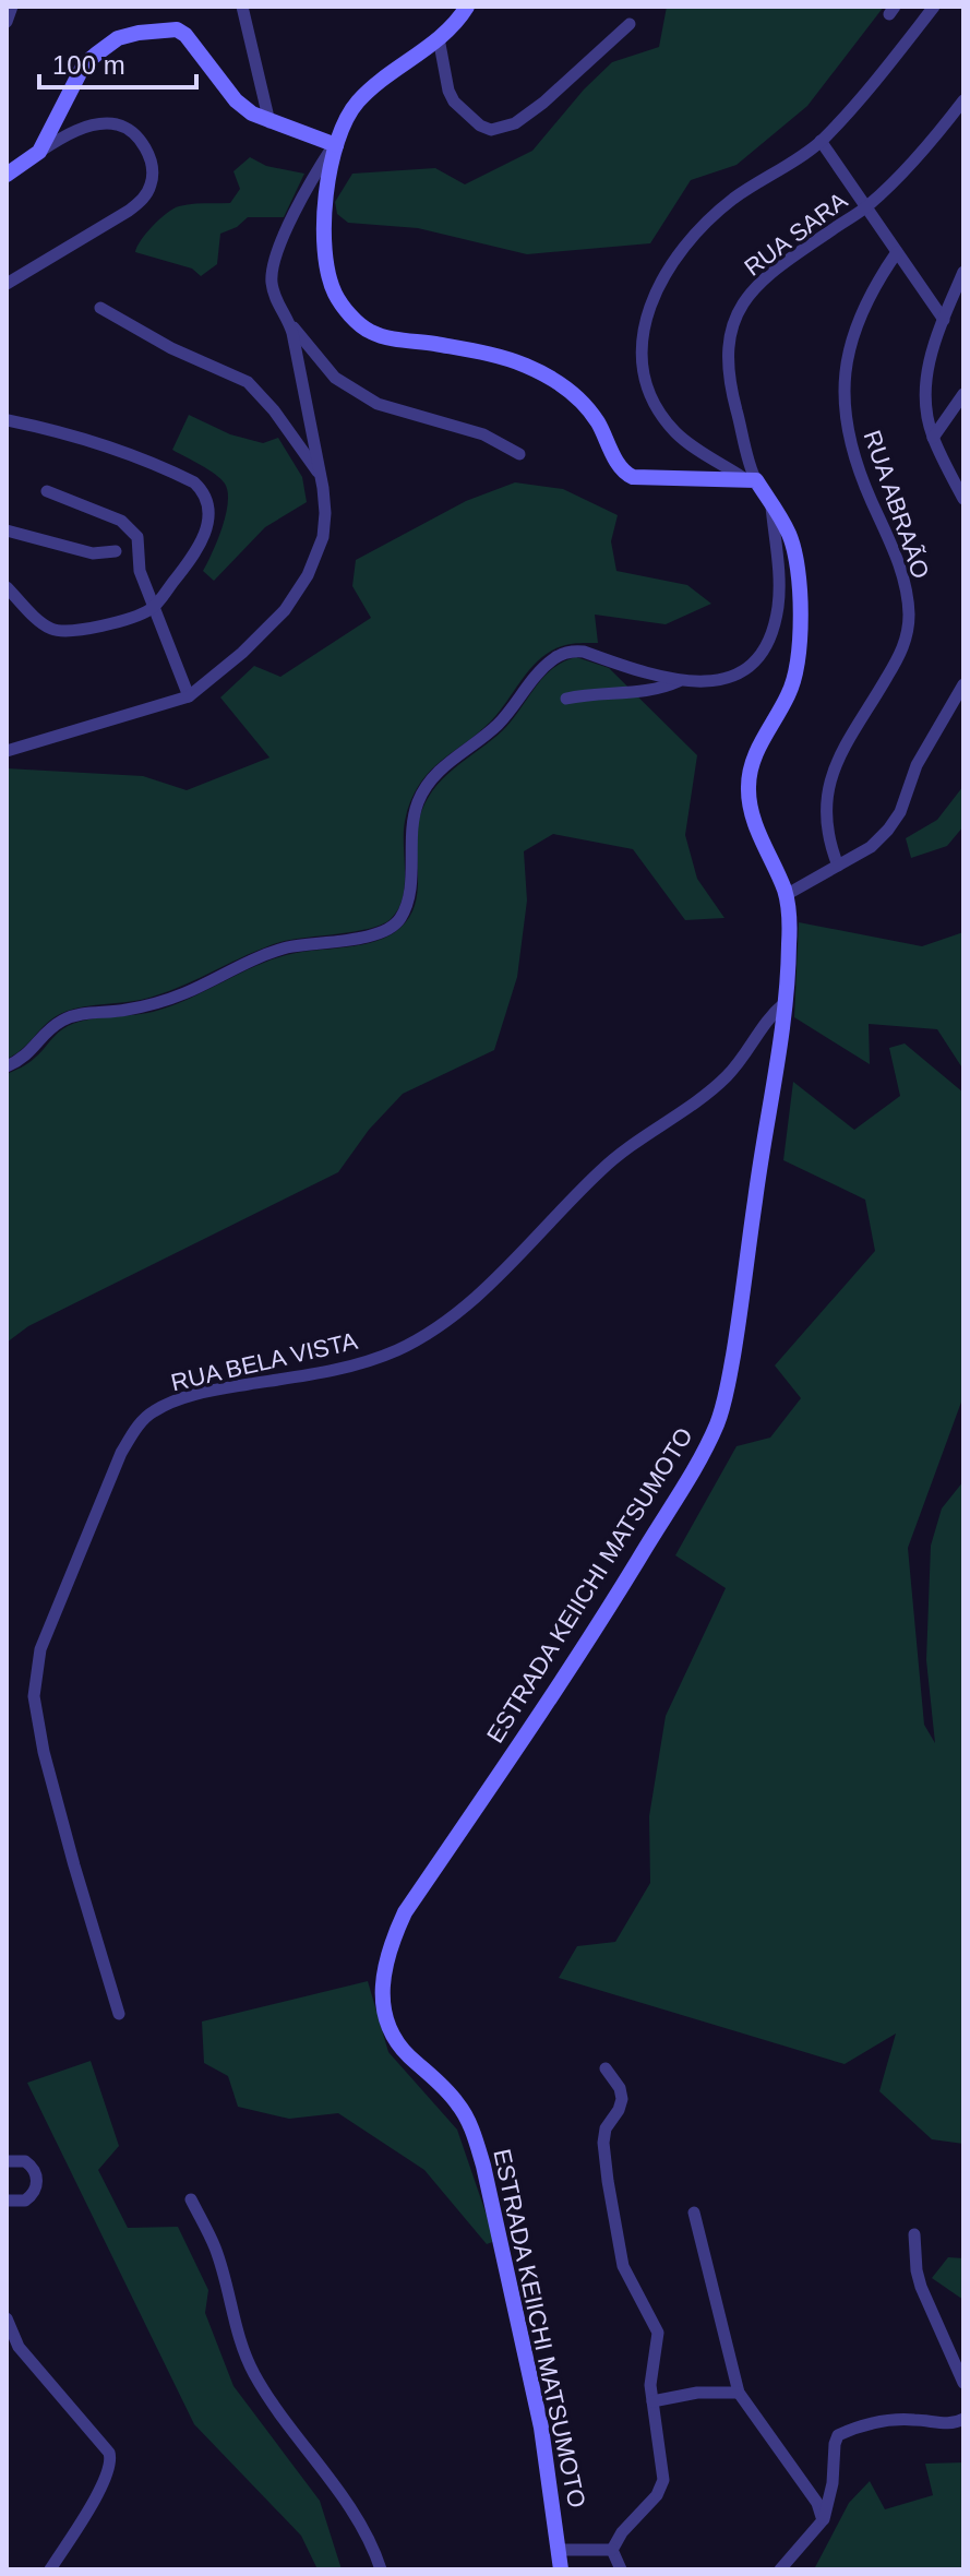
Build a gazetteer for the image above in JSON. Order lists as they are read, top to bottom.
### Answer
{
  "streets": {
    "main road": ["ESTRADA KEIICHI MATSUMOTO"],
    "street": ["RUA SARA", "RUA ABRAÃO", "RUA BELA VISTA"]
  },
  "crossings": [
    ["RUA SARA", "ESTRADA KEIICHI MATSUMOTO"],
    ["RUA BELA VISTA", "ESTRADA KEIICHI MATSUMOTO"]
  ],
  "scale_bar": "100 m"
}
